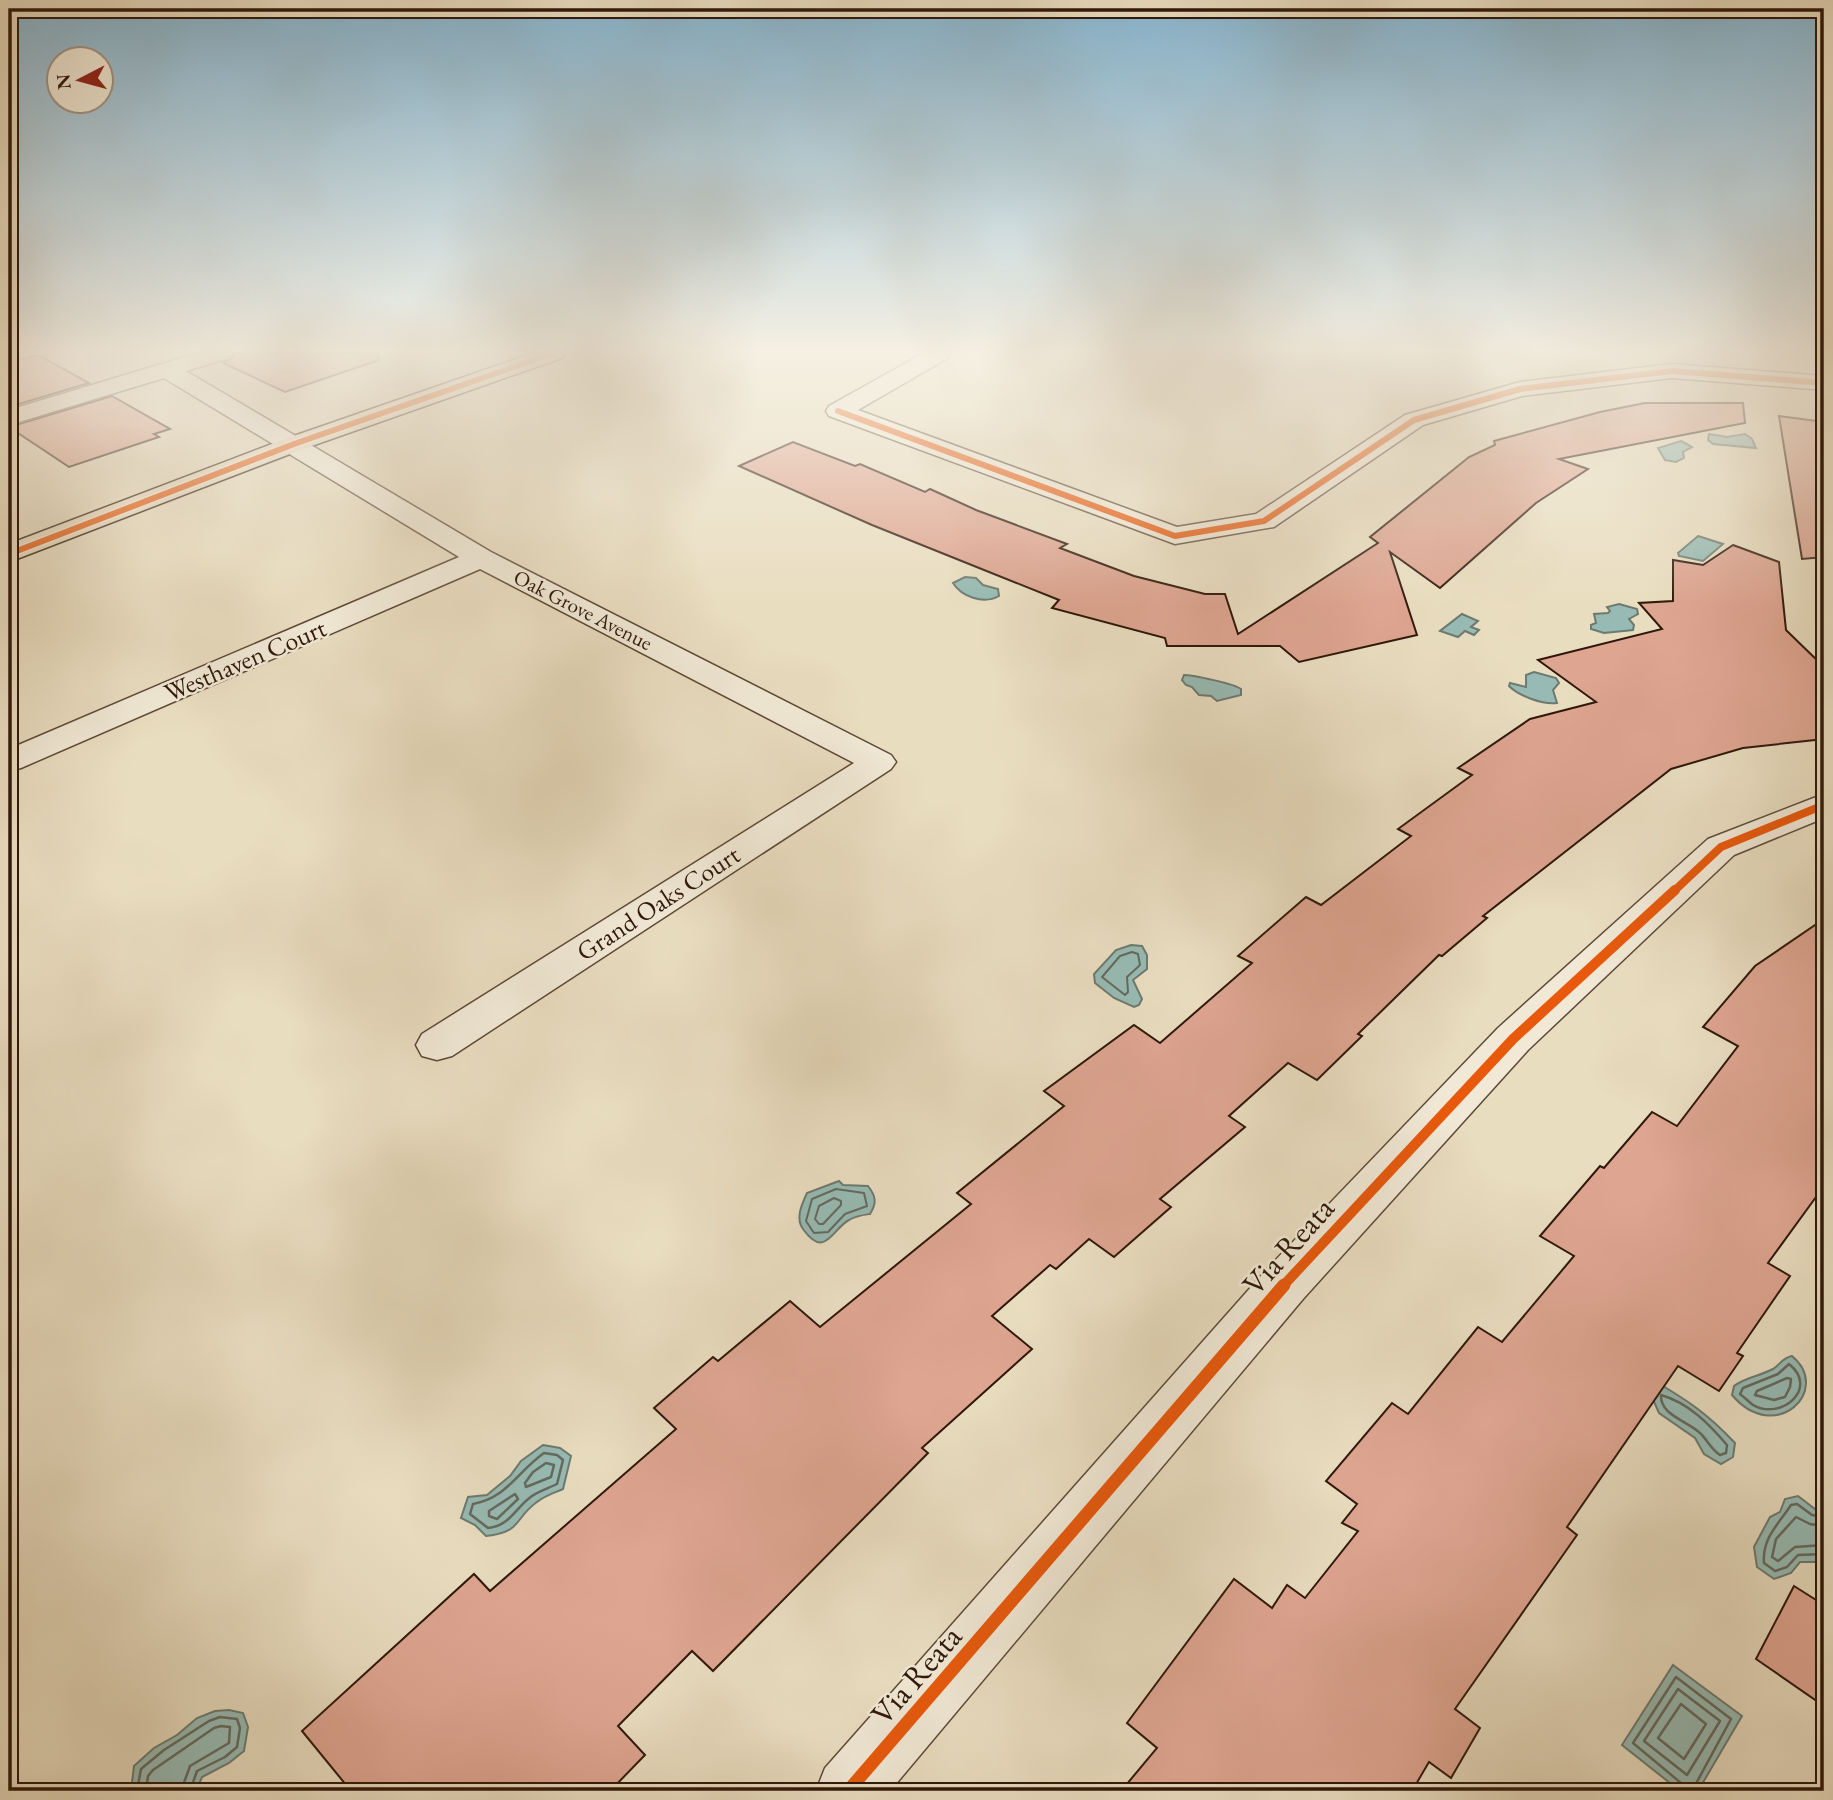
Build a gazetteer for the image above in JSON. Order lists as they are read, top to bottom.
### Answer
{
  "streets": {
    "street": [
      "Oak Grove Avenue",
      "Westhaven Court",
      "Grand Oaks Court",
      "Via Reata"
    ]
  },
  "crossings": [
    ["Oak Grove Avenue", "Westhaven Court"],
    ["Oak Grove Avenue", "Grand Oaks Court"]
  ],
  "north": "left"
}
